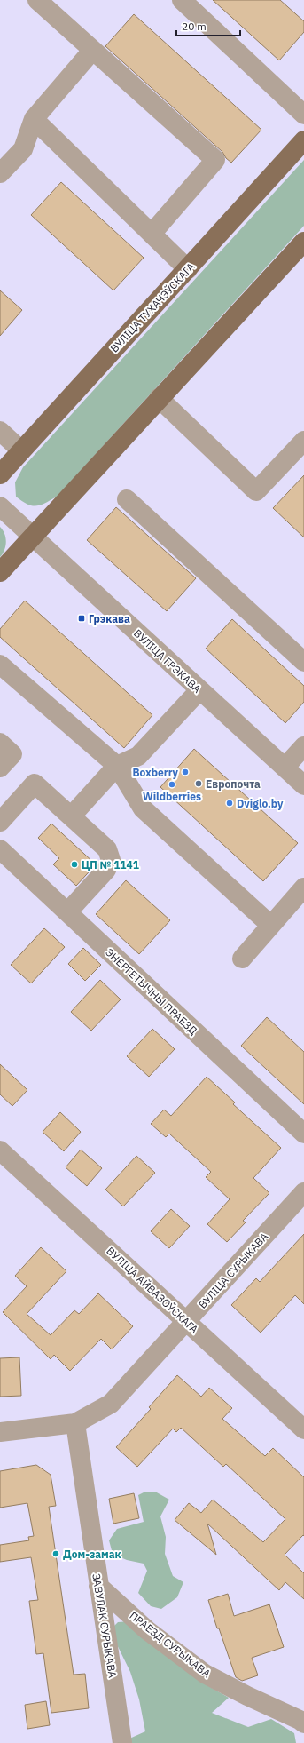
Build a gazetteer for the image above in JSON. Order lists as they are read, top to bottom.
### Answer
{
  "streets": {
    "main road": ["ВУЛІЦА ТУХАЧЭЎСКАГА"],
    "street": [
      "ВУЛІЦА ГРЭКАВА",
      "ЭНЕРГЕТЫЧНЫ ПРАЕЗД",
      "ВУЛІЦА СУРЫКАВА",
      "ВУЛІЦА АЙВАЗОЎСКАГА",
      "ЗАВУЛАК СУРЫКАВА",
      "ПРАЕЗД СУРЫКАВА"
    ]
  },
  "crossings": [
    ["ВУЛІЦА СУРЫКАВА", "ВУЛІЦА АЙВАЗОЎСКАГА"],
    ["ВУЛІЦА СУРЫКАВА", "ЗАВУЛАК СУРЫКАВА"],
    ["ЗАВУЛАК СУРЫКАВА", "ПРАЕЗД СУРЫКАВА"]
  ],
  "places": {
    "transit": ["Грэкава"],
    "other": [
      "Boxberry",
      "Европочта",
      "Wildberries",
      "Dviglo.by",
      "ЦП № 1141",
      "Дом-замак"
    ]
  },
  "scale_bar": "20 m"
}
